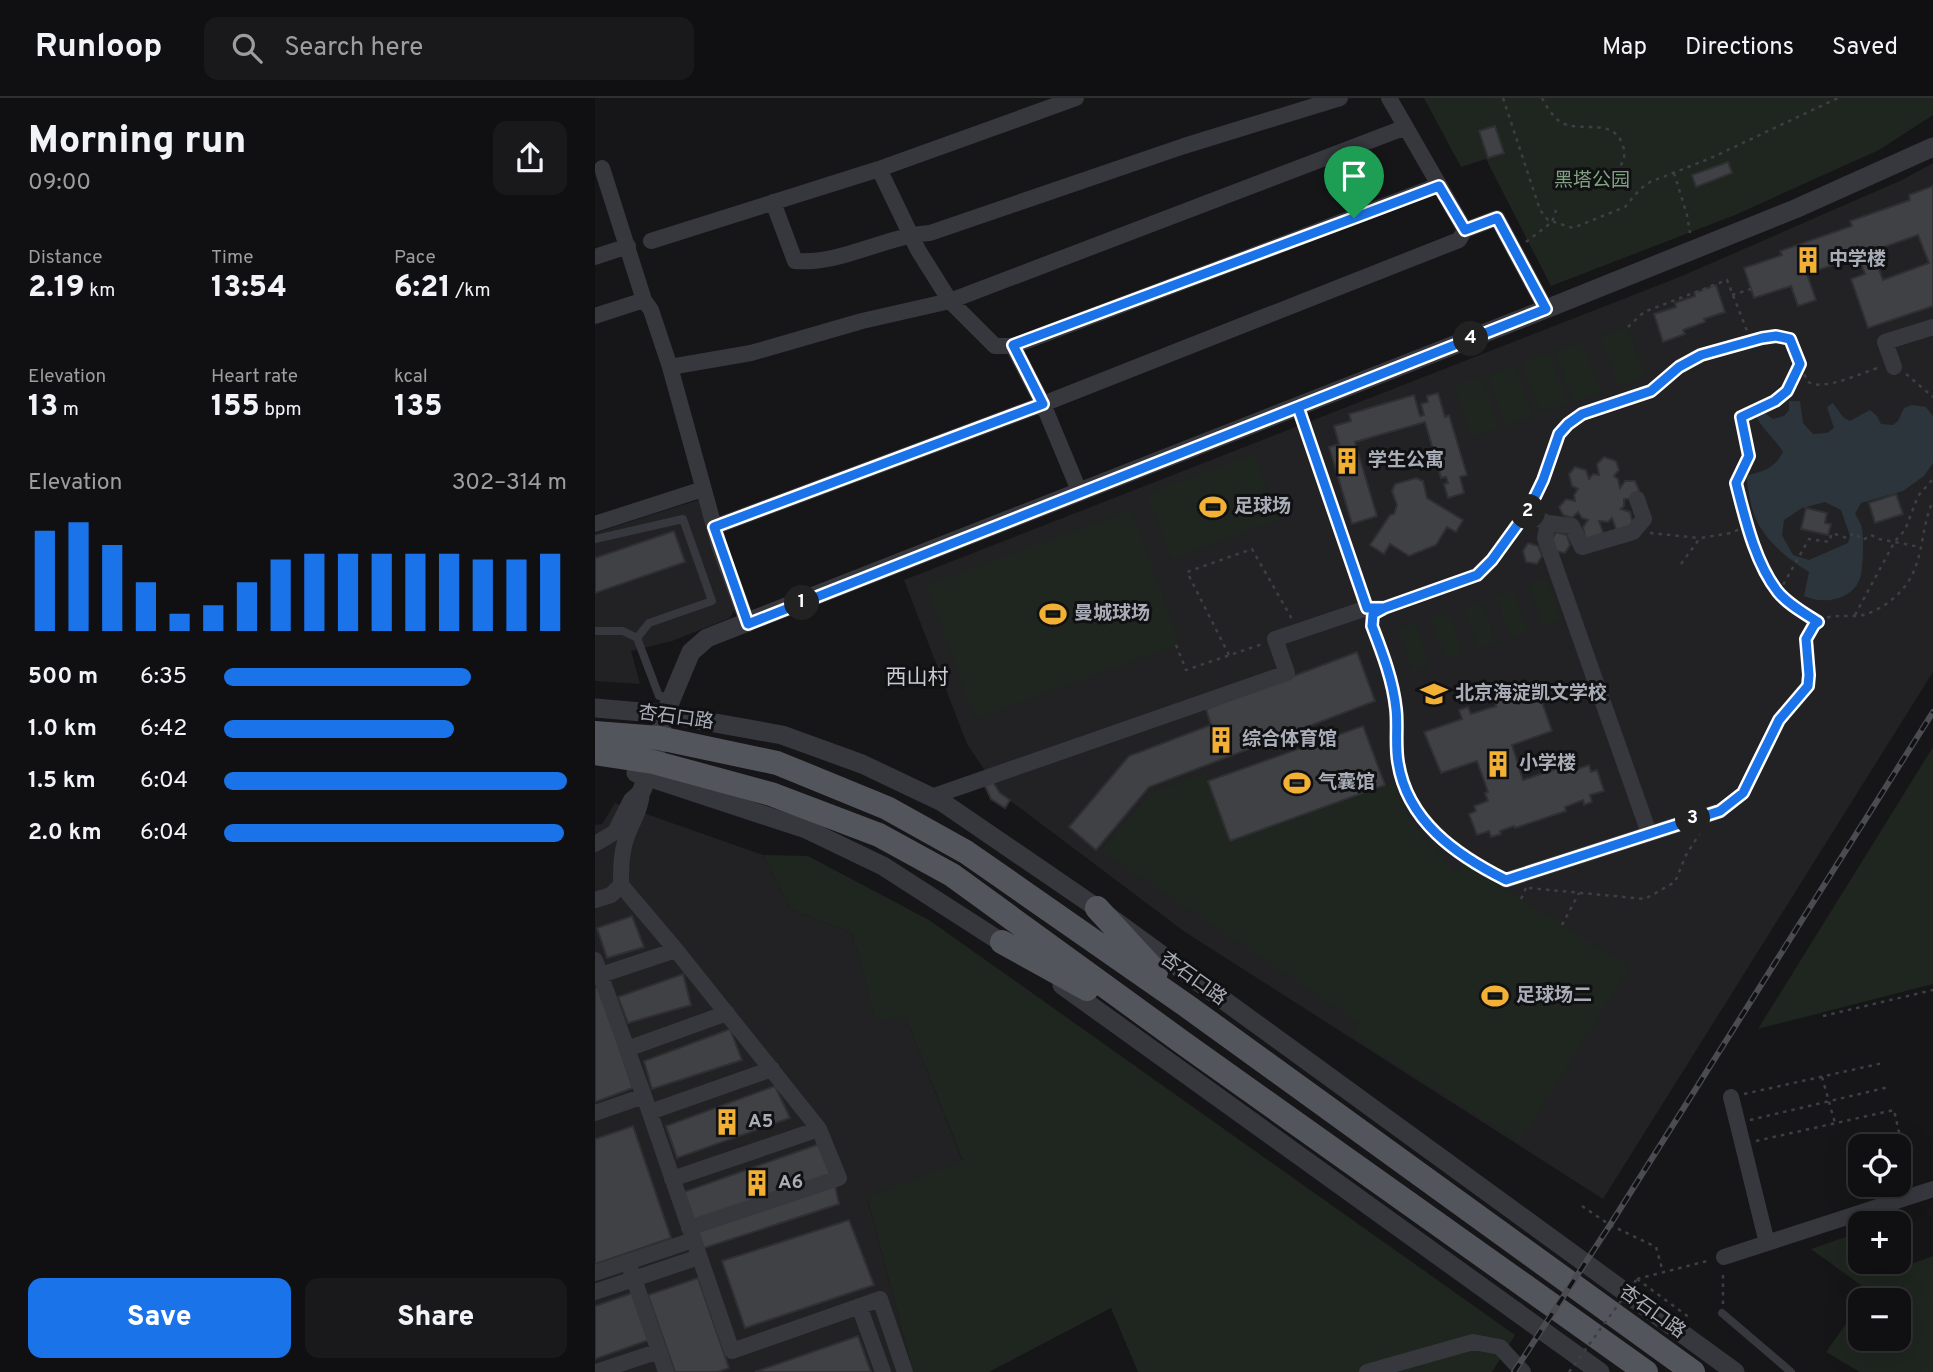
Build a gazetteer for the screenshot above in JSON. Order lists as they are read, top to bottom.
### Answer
{
  "streets": {
    "main road": ["杏石口路"]
  },
  "districts": ["西山村"],
  "parks": ["黑塔公园"],
  "places": {
    "building": [
      "中学楼",
      "学生公寓",
      "综合体育馆",
      "小学楼",
      "A5",
      "A6"
    ],
    "sports": [
      "足球场",
      "曼城球场",
      "气囊馆",
      "足球场二"
    ],
    "school or university": ["北京海淀凯文学校"]
  },
  "page": {
    "header": "Runloop",
    "search": "Search here",
    "nav": ["Map", "Directions", "Saved"],
    "heading": ["Morning run", "09:00"],
    "stats": [
      ["Distance", "2.19 km"],
      ["Time", "13:54"],
      ["Pace", "6:21 /km"],
      ["Elevation", "13 m"],
      ["Heart rate", "155 bpm"],
      ["kcal", "135"]
    ],
    "pins": [
      "4",
      "2",
      "1",
      "3"
    ],
    "chart": ["Elevation", "302–314 m"],
    "list": [
      {
        "name": "500 m",
        "note": "6:35"
      },
      {
        "name": "1.0 km",
        "note": "6:42"
      },
      {
        "name": "1.5 km",
        "note": "6:04"
      },
      {
        "name": "2.0 km",
        "note": "6:04"
      }
    ],
    "map_buttons": ["+", "−"],
    "buttons": ["Save", "Share"]
  }
}
